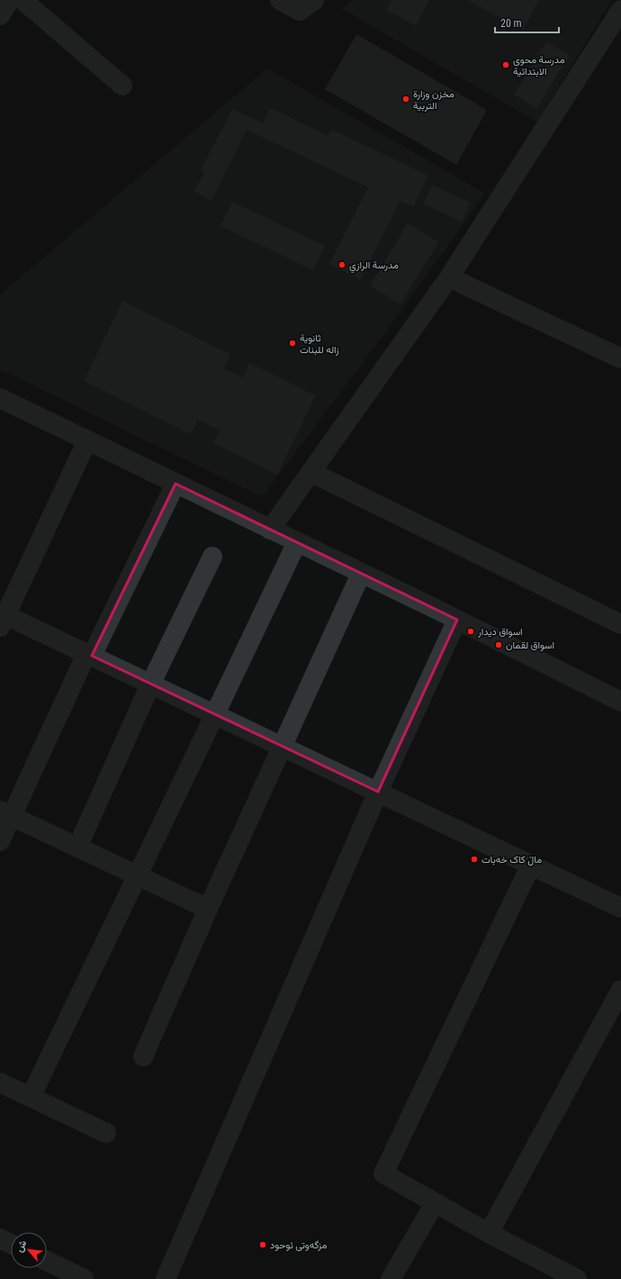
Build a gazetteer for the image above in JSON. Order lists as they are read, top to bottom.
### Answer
{
  "places": [
    "مدرسة محوي الابتدائية",
    "مخزن وزارة التربية",
    "مدرسة الرازي",
    "ثانوية زاله للبنات",
    "اسواق ديدار",
    "اسواق لقمان",
    "ماڵ کاک خەبات",
    "مزگەوتی ئوحود"
  ],
  "scale_bar": "20 m",
  "north": "top left"
}
